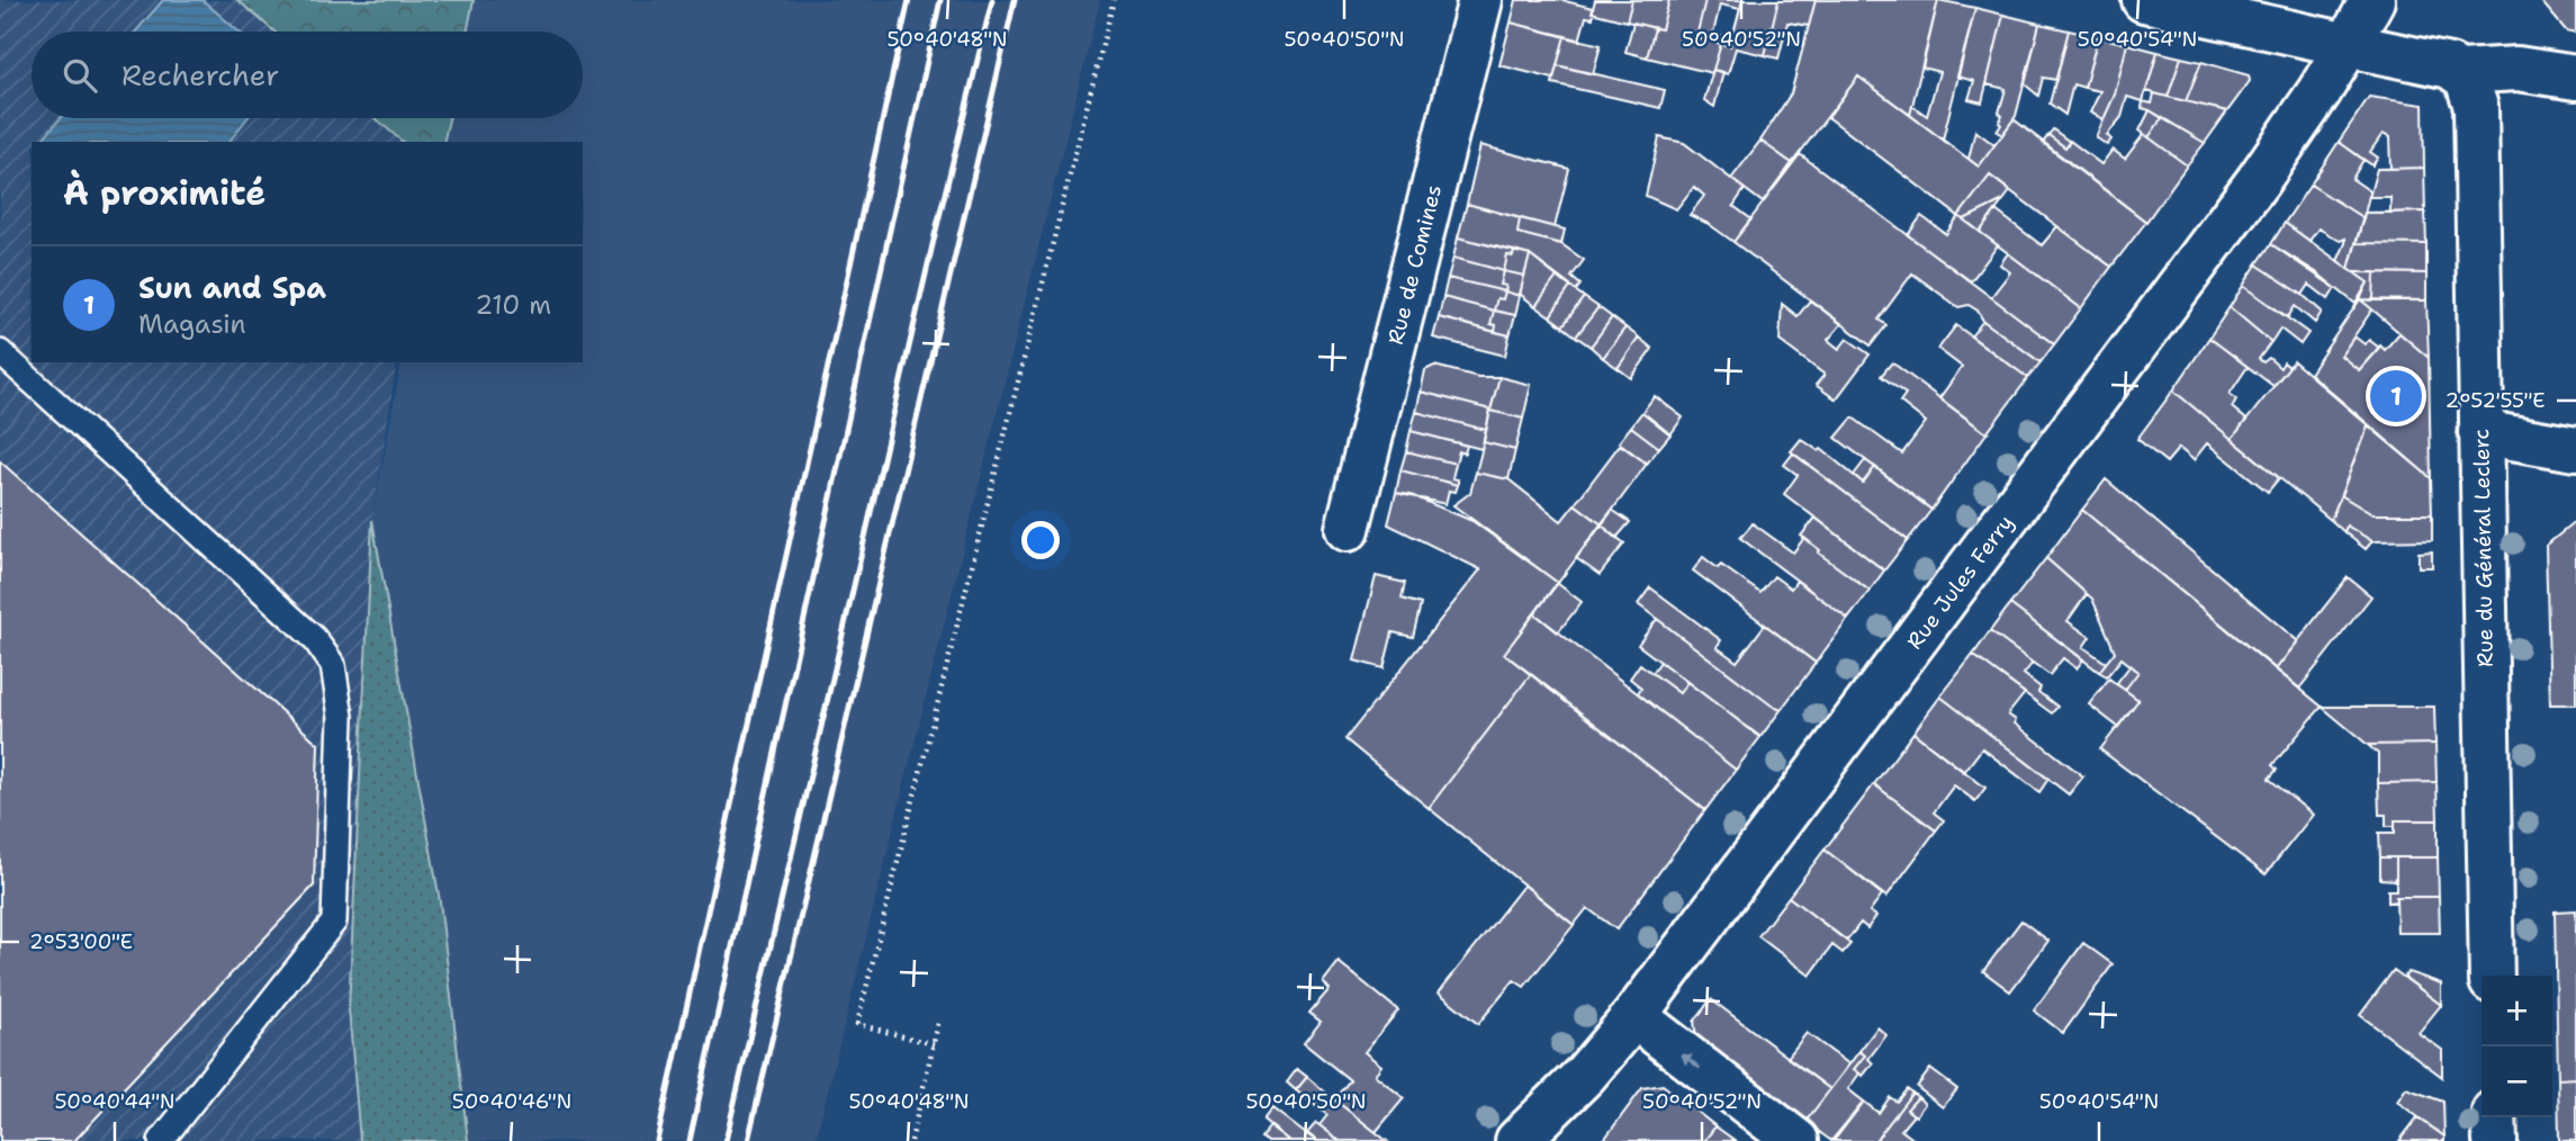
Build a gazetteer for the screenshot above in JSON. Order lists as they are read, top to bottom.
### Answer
{
  "streets": {
    "street": ["Rue de Comines", "Rue du Général Leclerc", "Rue Jules Ferry"]
  },
  "page": {
    "search": "Rechercher",
    "heading": "À proximité",
    "list": [
      {
        "mark": "1",
        "name": "Sun and Spa",
        "note": "Magasin",
        "value": "210 m"
      }
    ],
    "pins": "1",
    "map_buttons": ["+", "−"]
  },
  "coordinates": [
    "50°40'48\"N",
    "50°40'50\"N",
    "50°40'52\"N",
    "50°40'54\"N",
    "2°52'55\"E",
    "2°53'00\"E",
    "50°40'44\"N",
    "50°40'46\"N"
  ]
}
